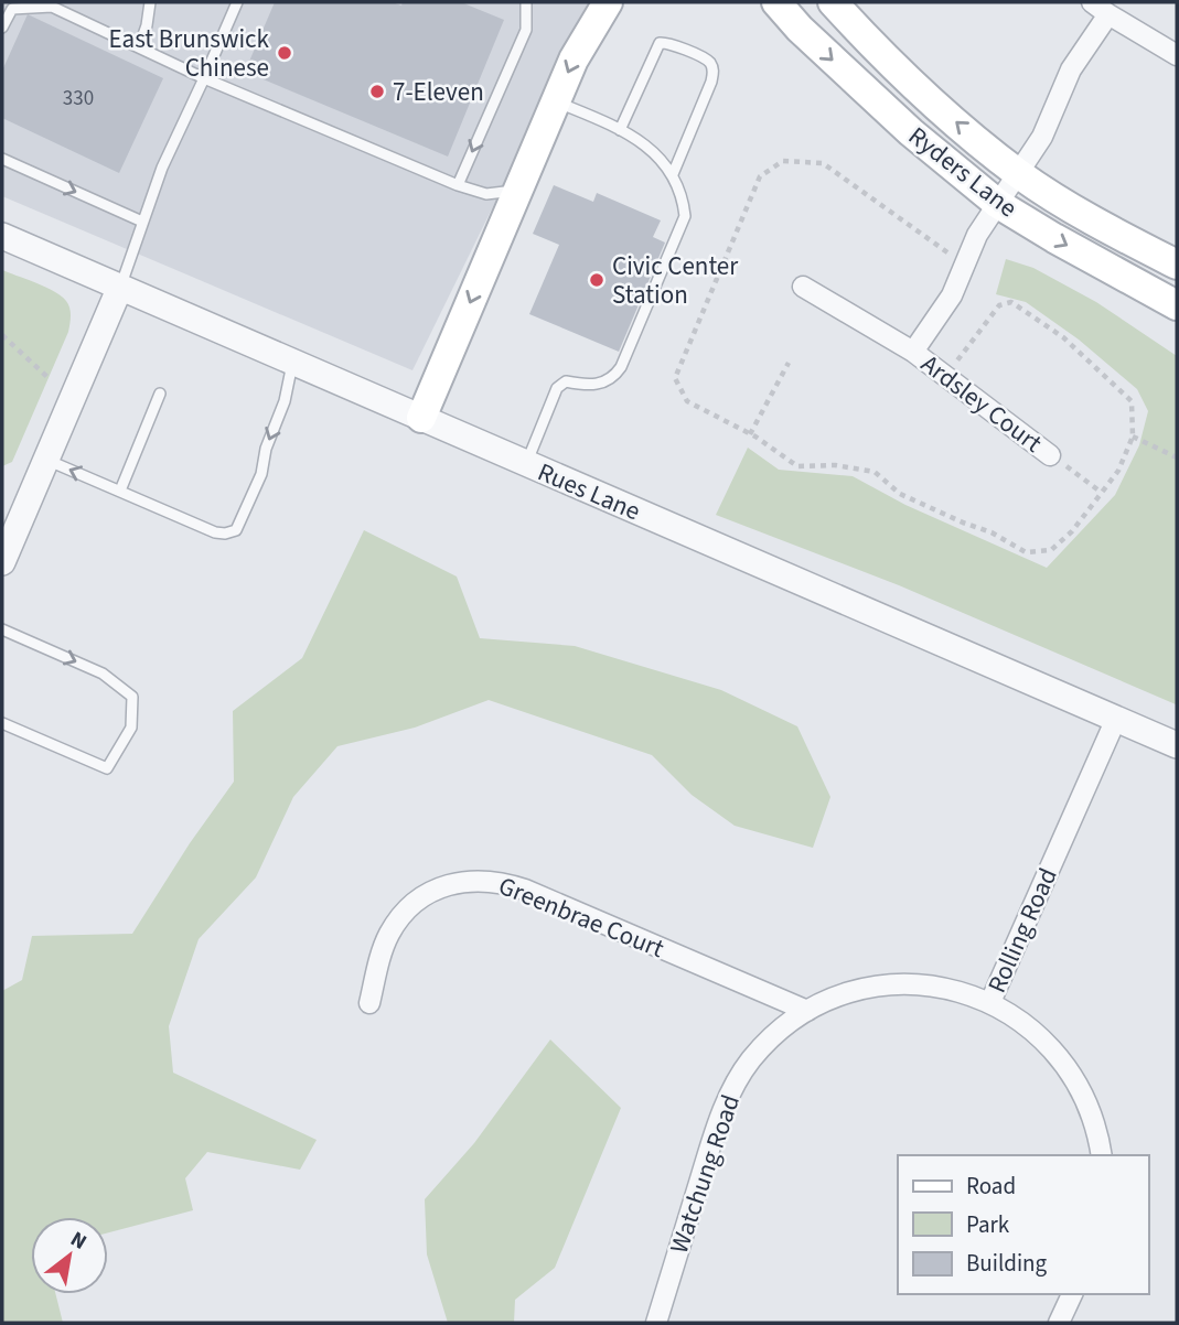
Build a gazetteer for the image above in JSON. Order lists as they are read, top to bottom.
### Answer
{
  "streets": {
    "main road": ["Ryders Lane"],
    "street": [
      "Ardsley Court",
      "Rues Lane",
      "Greenbrae Court",
      "Rolling Road",
      "Watchung Road"
    ]
  },
  "crossings": [
    ["Ryders Lane", "Ardsley Court"],
    ["Rues Lane", "Rolling Road"],
    ["Greenbrae Court", "Watchung Road"],
    ["Rolling Road", "Watchung Road"]
  ],
  "places": ["East Brunswick Chinese", "7-Eleven", "Civic Center Station"],
  "house_numbers": ["330"],
  "legend": ["Road", "Park", "Building"],
  "north": "top right"
}
